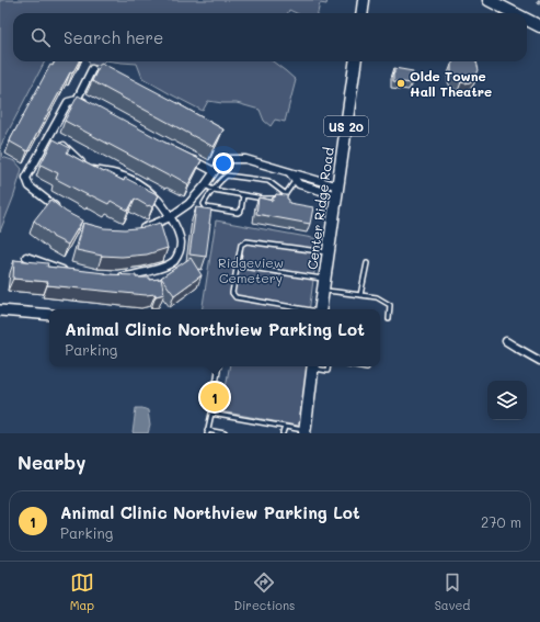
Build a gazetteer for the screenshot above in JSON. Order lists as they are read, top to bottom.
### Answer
{
  "streets": {
    "main road": ["US 20", "Center Ridge Road"]
  },
  "parks": ["Ridgeview Cemetery"],
  "places": ["Olde Towne Hall Theatre"],
  "page": {
    "search": "Search here",
    "popup": ["Animal Clinic Northview Parking Lot", "Parking"],
    "pins": "1",
    "heading": "Nearby",
    "list": [
      {
        "mark": "1",
        "name": "Animal Clinic Northview Parking Lot",
        "note": "Parking",
        "value": "270 m"
      }
    ],
    "nav": ["Map", "Directions", "Saved"]
  }
}
